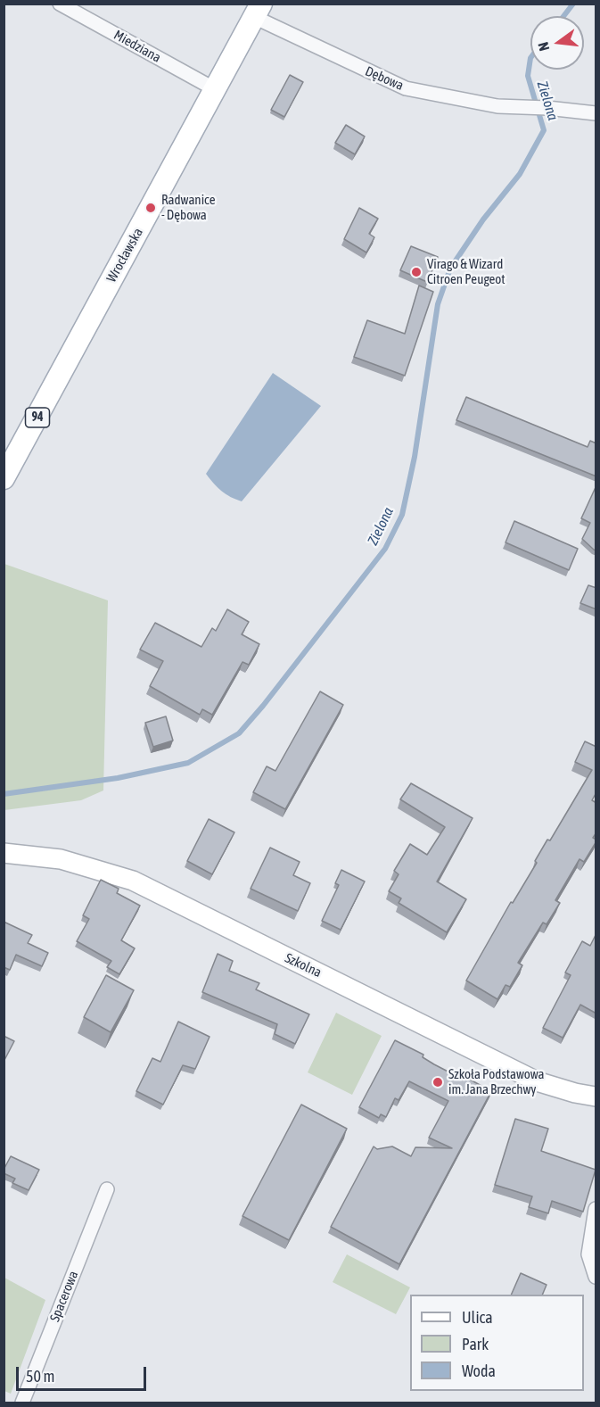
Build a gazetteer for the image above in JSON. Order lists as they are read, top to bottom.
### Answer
{
  "streets": {
    "main road": ["Wrocławska", "94"],
    "street": [
      "Miedziana",
      "Dębowa",
      "Szkolna",
      "Spacerowa"
    ]
  },
  "crossings": [
    ["Miedziana", "Wrocławska"],
    ["Dębowa", "Wrocławska"]
  ],
  "water": ["Zielona"],
  "places": ["Radwanice - Dębowa", "Virago & Wizard Citroen Peugeot", "Szkoła Podstawowa im. Jana Brzechwy"],
  "legend": ["Ulica", "Park", "Woda"],
  "scale_bar": "50 m",
  "north": "left"
}
